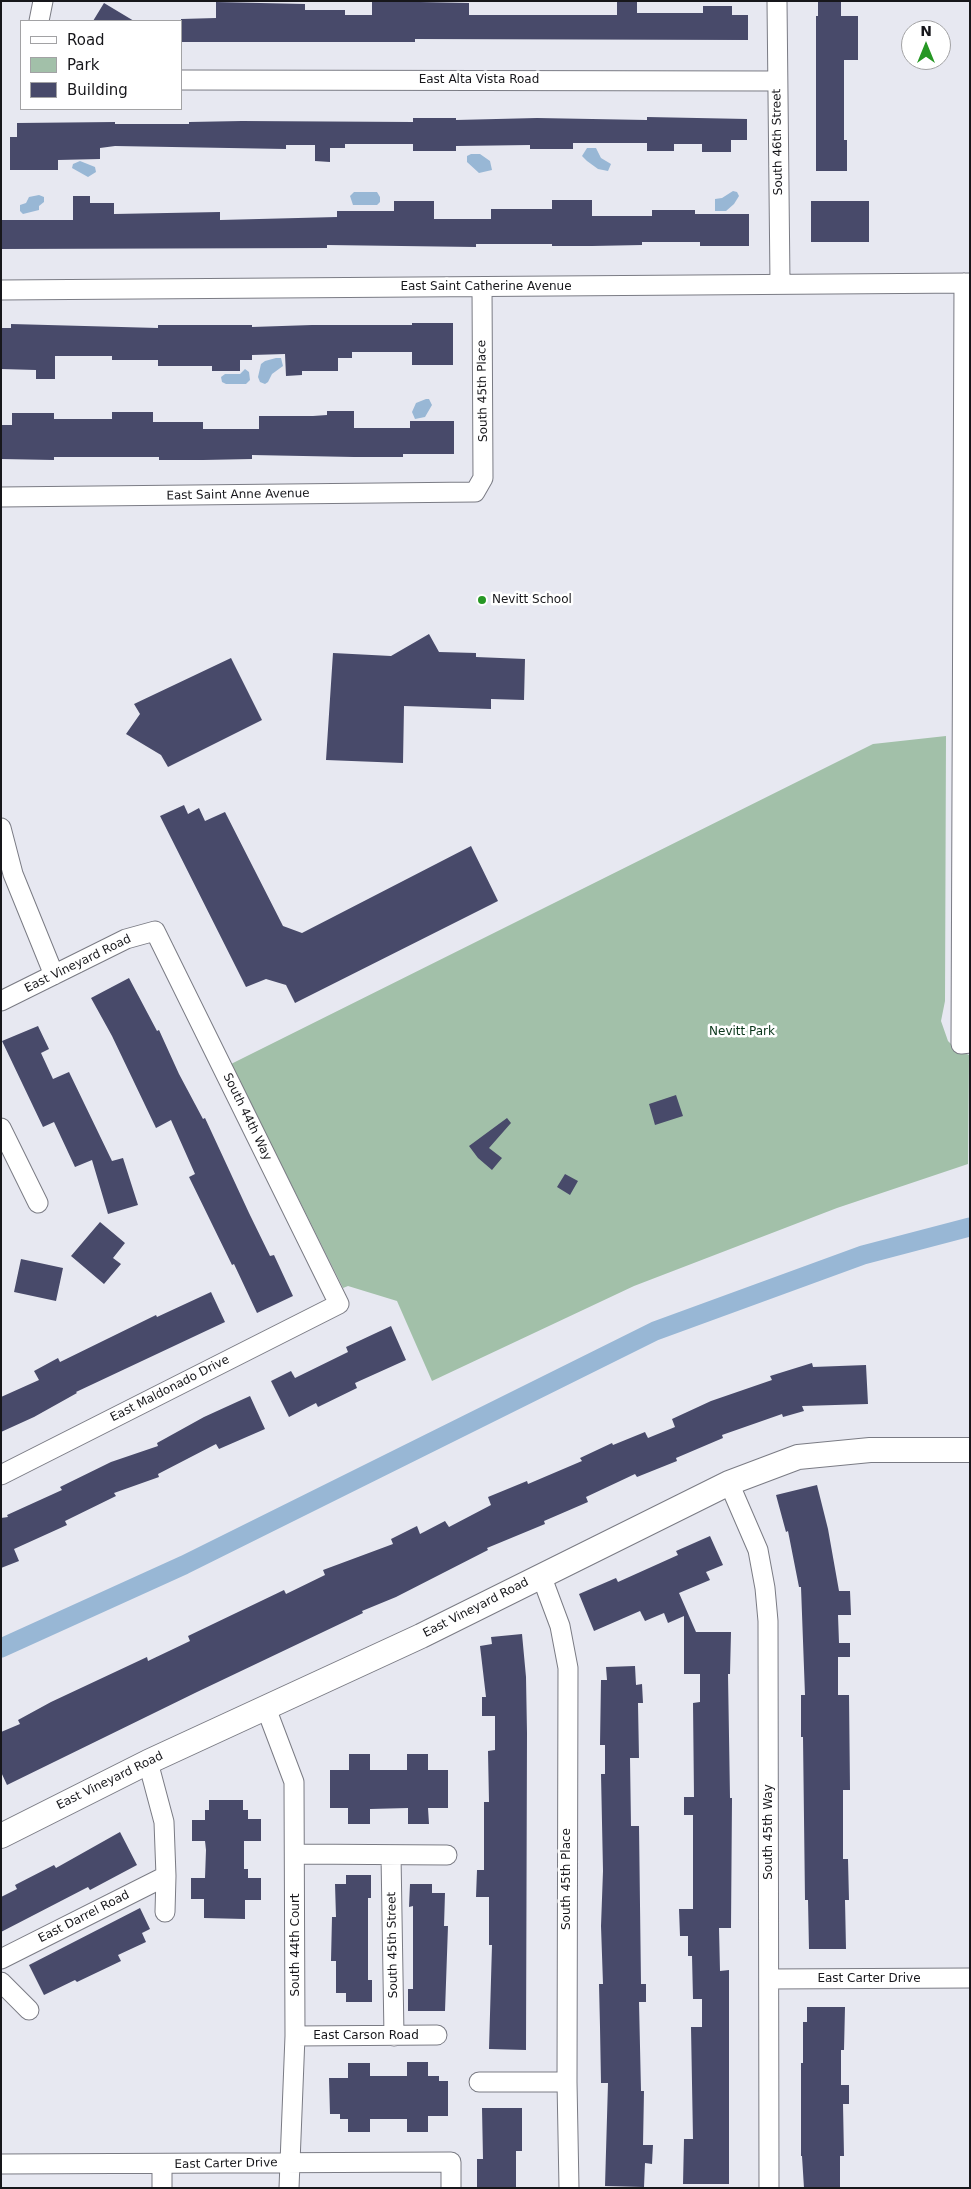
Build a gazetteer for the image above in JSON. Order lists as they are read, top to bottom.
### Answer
{
  "streets": {
    "street": [
      "East Alta Vista Road",
      "South 46th Street",
      "East Saint Catherine Avenue",
      "South 45th Place",
      "East Saint Anne Avenue",
      "East Vineyard Road",
      "South 44th Way",
      "East Maldonado Drive",
      "South 45th Way",
      "East Darrel Road",
      "South 44th Court",
      "South 45th Street",
      "East Carter Drive",
      "East Carson Road"
    ]
  },
  "crossings": [
    ["East Alta Vista Road", "South 46th Street"],
    ["South 46th Street", "East Saint Catherine Avenue"],
    ["East Saint Catherine Avenue", "South 45th Place"],
    ["South 45th Place", "East Saint Anne Avenue"],
    ["South 45th Place", "East Vineyard Road"],
    ["East Vineyard Road", "South 44th Way"],
    ["East Vineyard Road", "South 45th Way"],
    ["East Vineyard Road", "South 44th Court"],
    ["South 44th Way", "East Maldonado Drive"],
    ["South 45th Way", "East Carter Drive"],
    ["South 44th Court", "East Carter Drive"],
    ["South 44th Court", "East Carson Road"],
    ["South 45th Street", "East Carson Road"]
  ],
  "parks": ["Nevitt Park"],
  "places": ["Nevitt School"],
  "legend": ["Road", "Park", "Building"],
  "north": "top"
}
